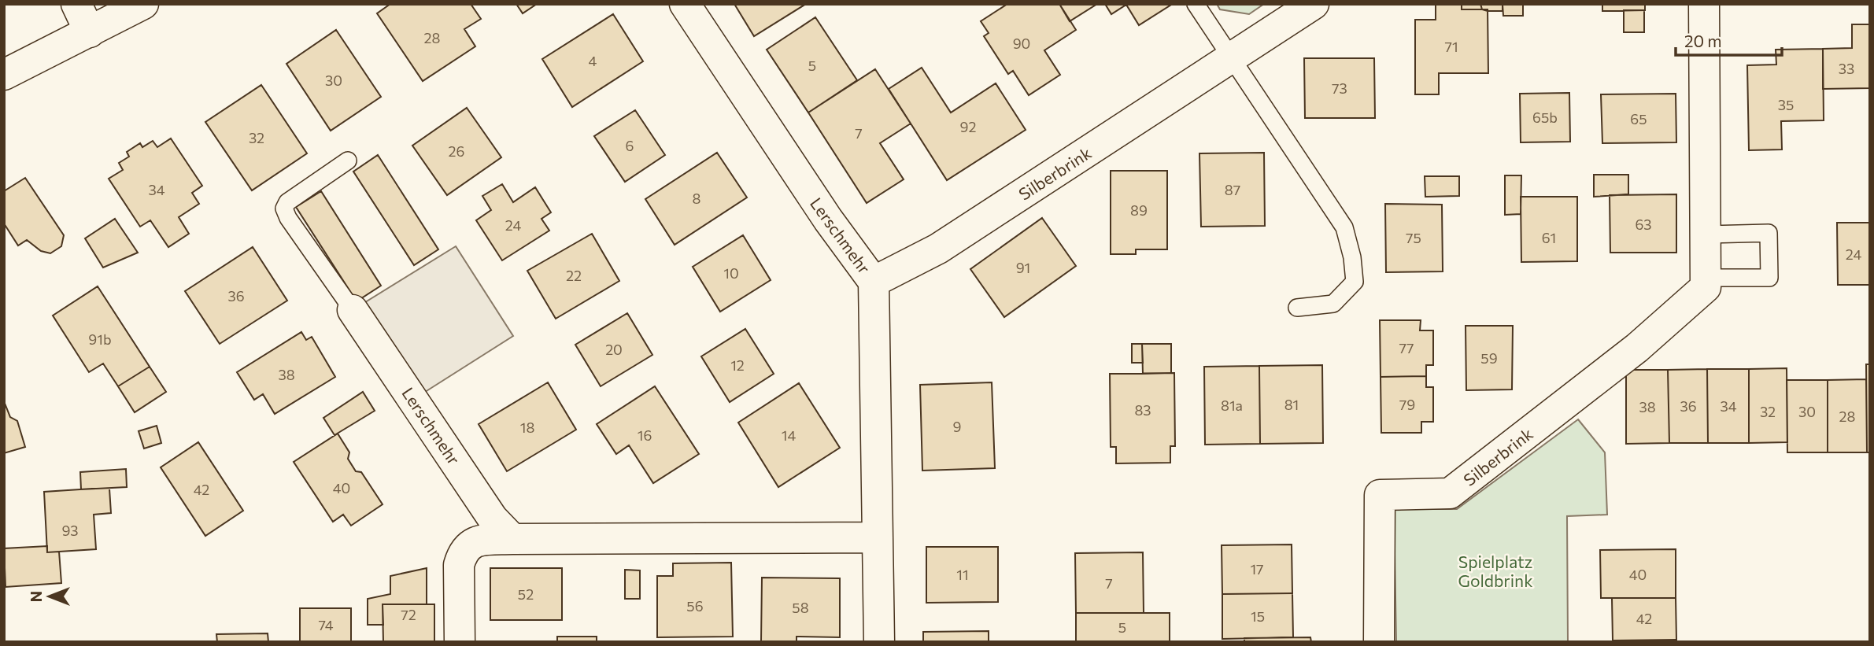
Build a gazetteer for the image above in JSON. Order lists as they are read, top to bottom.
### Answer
{
  "streets": {
    "street": ["Silberbrink", "Lerschmehr"]
  },
  "crossings": [
    ["Silberbrink", "Lerschmehr"]
  ],
  "parks": ["Spielplatz Goldbrink"],
  "house_numbers": [
    "28",
    "90",
    "71",
    "4",
    "5",
    "33",
    "30",
    "73",
    "35",
    "65b",
    "65",
    "92",
    "7",
    "32",
    "6",
    "26",
    "34",
    "87",
    "8",
    "89",
    "63",
    "24",
    "75",
    "61",
    "24",
    "91",
    "10",
    "22",
    "36",
    "91b",
    "77",
    "20",
    "59",
    "12",
    "38",
    "81",
    "79",
    "81a",
    "36",
    "34",
    "38",
    "83",
    "32",
    "30",
    "28",
    "9",
    "18",
    "16",
    "14",
    "40",
    "42",
    "93",
    "17",
    "11",
    "40",
    "7",
    "52",
    "56",
    "58",
    "72",
    "15",
    "42",
    "74",
    "5"
  ],
  "scale_bar": "20 m",
  "north": "left"
}
